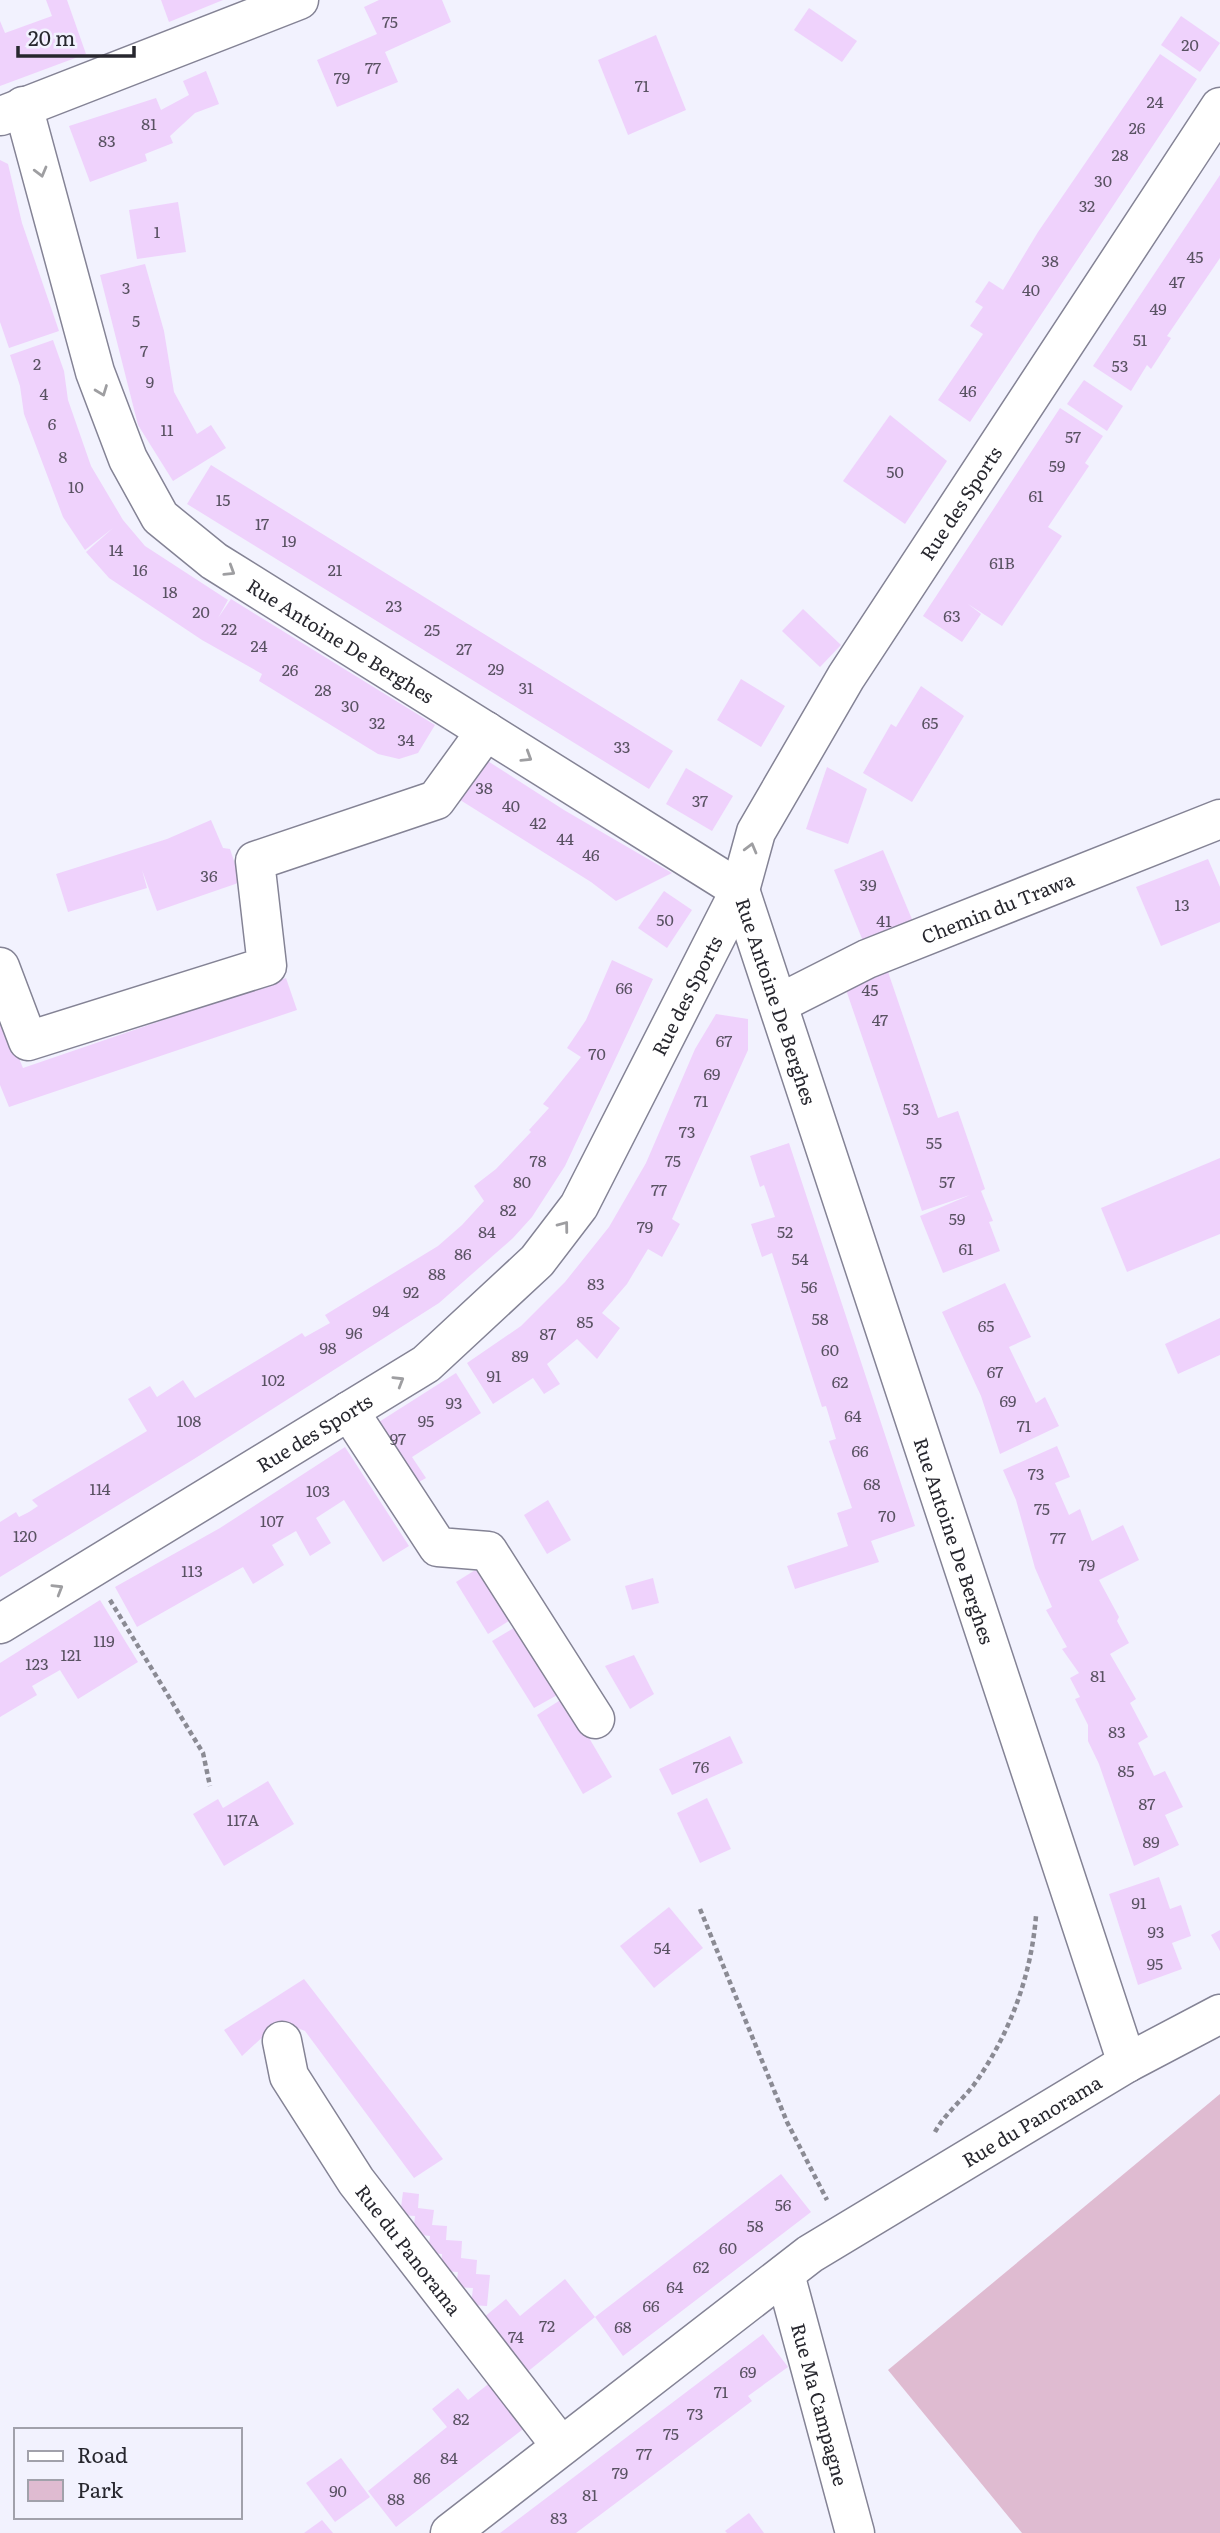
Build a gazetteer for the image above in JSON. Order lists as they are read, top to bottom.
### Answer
{
  "streets": {
    "street": [
      "Rue des Sports",
      "Rue Antoine De Berghes",
      "Chemin du Trawa",
      "Rue du Panorama",
      "Rue Ma Campagne"
    ]
  },
  "crossings": [
    ["Rue des Sports", "Rue Antoine De Berghes"],
    ["Rue Antoine De Berghes", "Chemin du Trawa"],
    ["Rue Antoine De Berghes", "Rue du Panorama"],
    ["Rue du Panorama", "Rue Ma Campagne"]
  ],
  "one_way": ["Rue des Sports", "Rue Antoine De Berghes"],
  "house_numbers": [
    "75",
    "20",
    "77",
    "79",
    "71",
    "24",
    "81",
    "26",
    "83",
    "28",
    "30",
    "32",
    "1",
    "45",
    "38",
    "47",
    "3",
    "40",
    "49",
    "5",
    "51",
    "7",
    "2",
    "53",
    "9",
    "46",
    "4",
    "6",
    "11",
    "57",
    "8",
    "59",
    "50",
    "10",
    "61",
    "15",
    "17",
    "19",
    "14",
    "61B",
    "16",
    "21",
    "18",
    "23",
    "20",
    "63",
    "22",
    "25",
    "24",
    "27",
    "29",
    "26",
    "31",
    "28",
    "30",
    "32",
    "65",
    "34",
    "33",
    "38",
    "37",
    "40",
    "42",
    "44",
    "46",
    "36",
    "39",
    "13",
    "50",
    "41",
    "66",
    "45",
    "47",
    "67",
    "70",
    "69",
    "71",
    "53",
    "73",
    "55",
    "78",
    "75",
    "80",
    "57",
    "77",
    "82",
    "59",
    "79",
    "84",
    "52",
    "61",
    "86",
    "54",
    "88",
    "83",
    "56",
    "92",
    "94",
    "58",
    "85",
    "65",
    "96",
    "87",
    "98",
    "60",
    "89",
    "67",
    "91",
    "102",
    "62",
    "69",
    "93",
    "64",
    "108",
    "95",
    "71",
    "97",
    "66",
    "73",
    "68",
    "114",
    "103",
    "75",
    "70",
    "107",
    "120",
    "77",
    "79",
    "113",
    "119",
    "121",
    "123",
    "81",
    "83",
    "76",
    "85",
    "87",
    "117A",
    "89",
    "91",
    "93",
    "54",
    "95",
    "56",
    "58",
    "60",
    "62",
    "64",
    "66",
    "72",
    "68",
    "74",
    "69",
    "71",
    "73",
    "82",
    "75",
    "77",
    "84",
    "79",
    "86",
    "90",
    "81",
    "88",
    "83"
  ],
  "legend": ["Road", "Park"],
  "scale_bar": "20 m"
}
